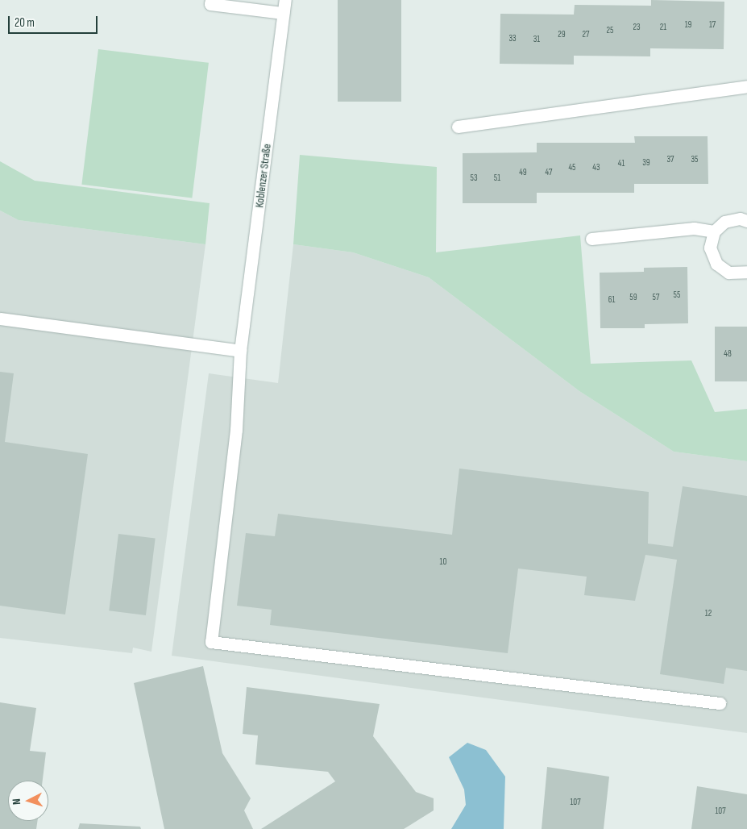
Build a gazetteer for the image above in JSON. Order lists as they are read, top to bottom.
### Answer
{
  "streets": {
    "street": ["Koblenzer Straße"]
  },
  "house_numbers": [
    "19",
    "17",
    "23",
    "21",
    "25",
    "29",
    "27",
    "33",
    "31",
    "37",
    "35",
    "39",
    "41",
    "45",
    "43",
    "49",
    "47",
    "53",
    "51",
    "55",
    "59",
    "57",
    "61",
    "48",
    "10",
    "12",
    "107",
    "107"
  ],
  "scale_bar": "20 m",
  "north": "left"
}
